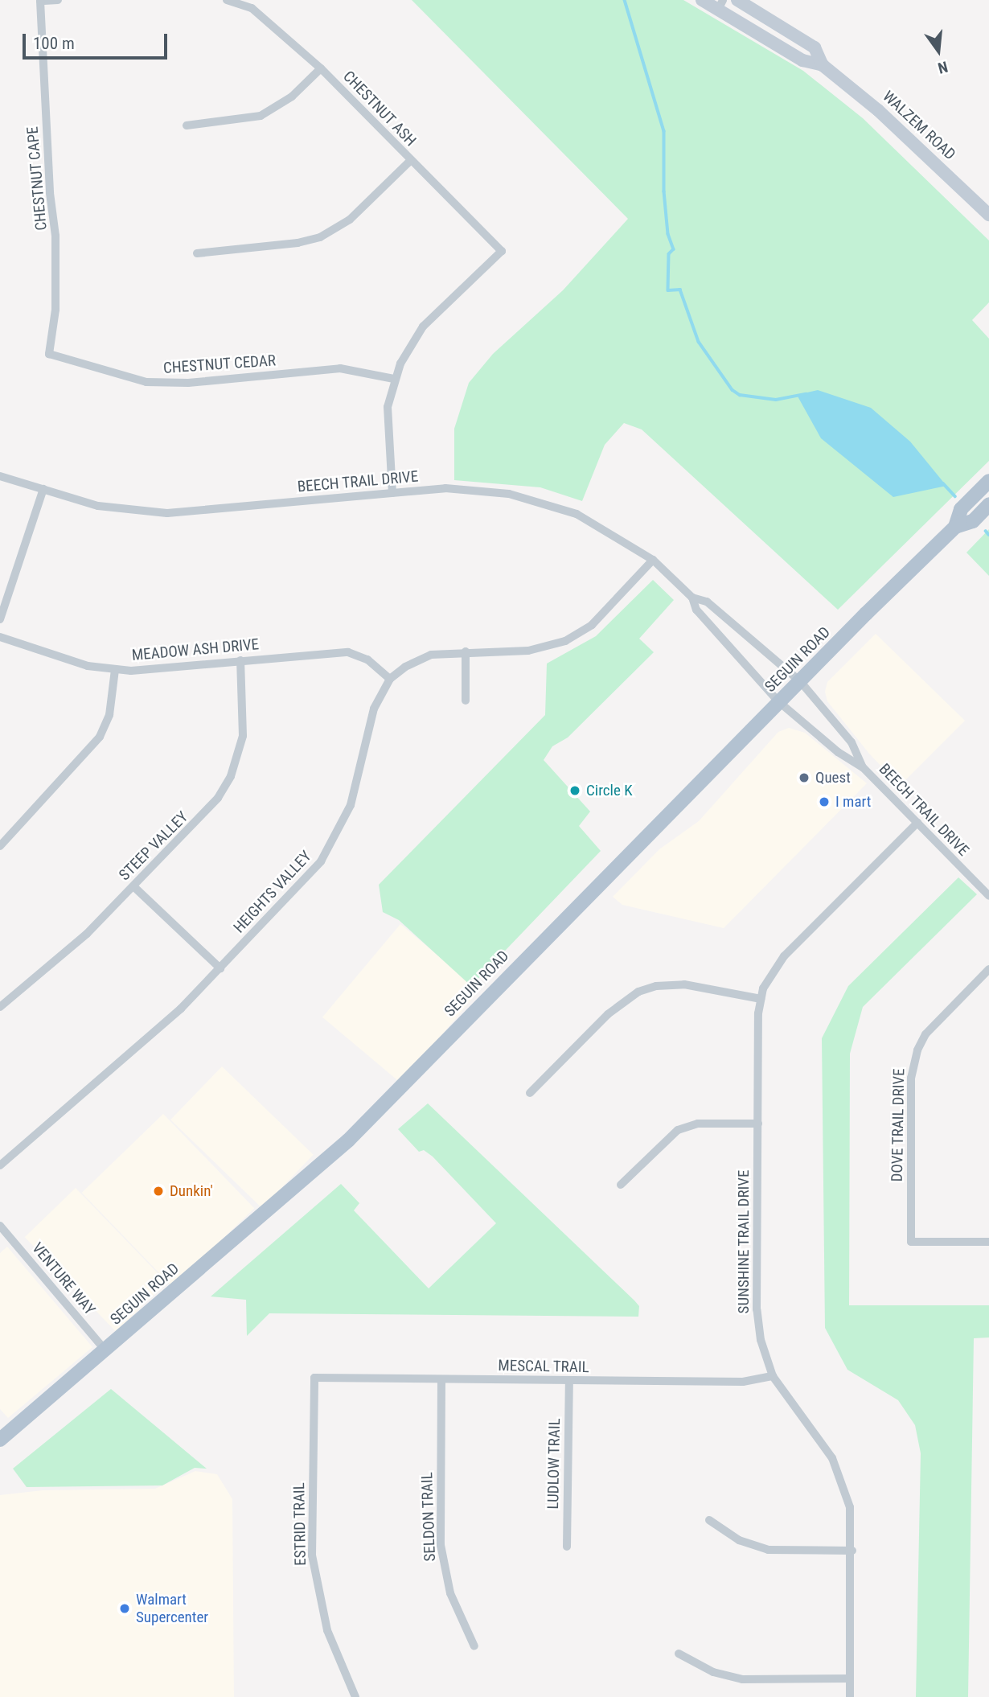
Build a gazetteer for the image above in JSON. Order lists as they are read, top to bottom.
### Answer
{
  "streets": {
    "main road": ["SEGUIN ROAD"],
    "street": [
      "CHESTNUT ASH",
      "WALZEM ROAD",
      "CHESTNUT CAPE",
      "CHESTNUT CEDAR",
      "BEECH TRAIL DRIVE",
      "MEADOW ASH DRIVE",
      "STEEP VALLEY",
      "HEIGHTS VALLEY",
      "DOVE TRAIL DRIVE",
      "SUNSHINE TRAIL DRIVE",
      "VENTURE WAY",
      "MESCAL TRAIL",
      "LUDLOW TRAIL",
      "SELDON TRAIL",
      "ESTRID TRAIL"
    ]
  },
  "crossings": [
    ["CHESTNUT ASH", "CHESTNUT CEDAR"],
    ["CHESTNUT CAPE", "CHESTNUT CEDAR"],
    ["BEECH TRAIL DRIVE", "SEGUIN ROAD"],
    ["BEECH TRAIL DRIVE", "HEIGHTS VALLEY"],
    ["BEECH TRAIL DRIVE", "SUNSHINE TRAIL DRIVE"],
    ["MEADOW ASH DRIVE", "STEEP VALLEY"],
    ["MEADOW ASH DRIVE", "HEIGHTS VALLEY"],
    ["SEGUIN ROAD", "VENTURE WAY"],
    ["SUNSHINE TRAIL DRIVE", "MESCAL TRAIL"],
    ["MESCAL TRAIL", "LUDLOW TRAIL"],
    ["MESCAL TRAIL", "SELDON TRAIL"],
    ["MESCAL TRAIL", "ESTRID TRAIL"]
  ],
  "places": [
    "Quest",
    "Circle K",
    "I mart",
    "Dunkin'",
    "Walmart Supercenter"
  ],
  "scale_bar": "100 m",
  "north": "bottom"
}
